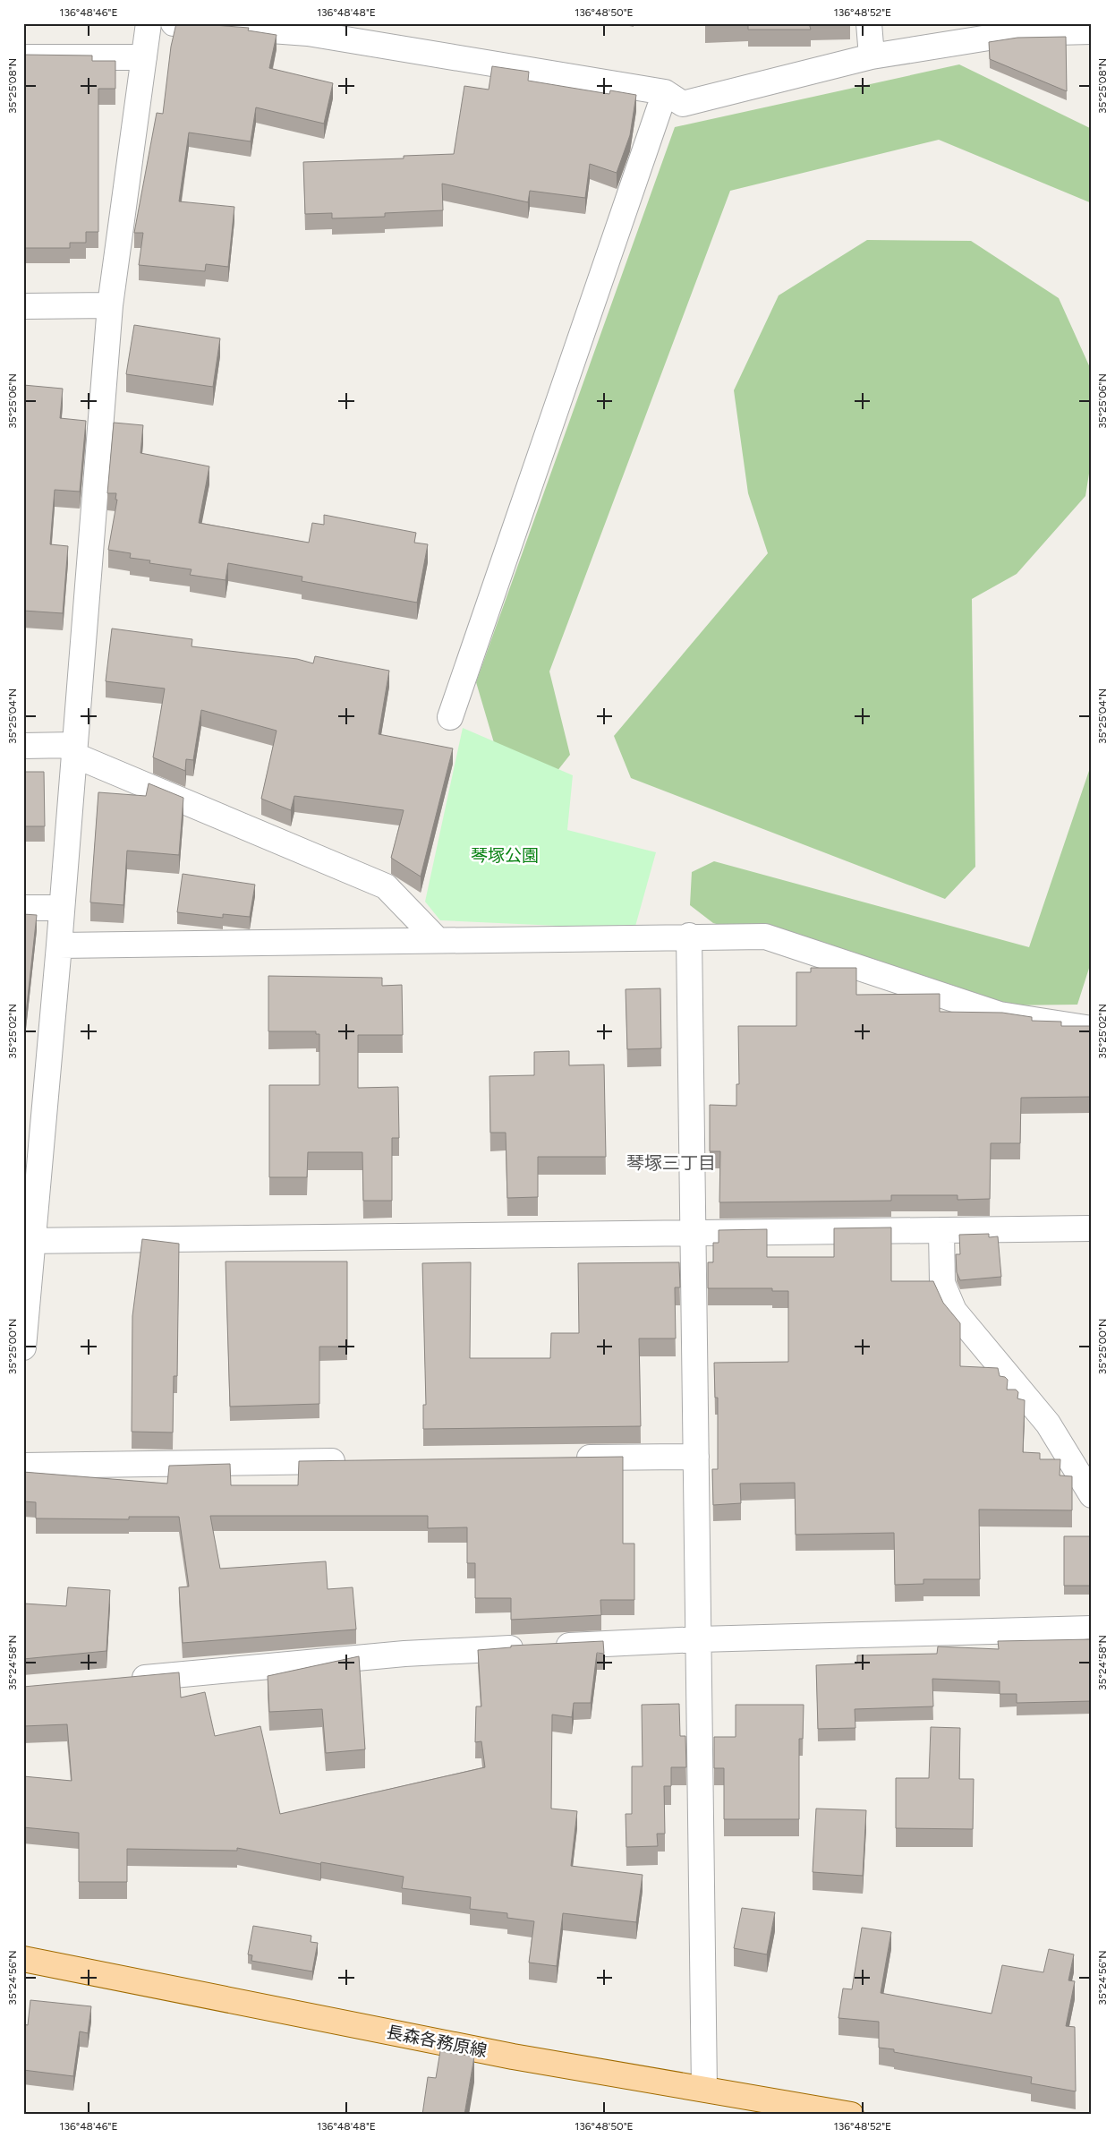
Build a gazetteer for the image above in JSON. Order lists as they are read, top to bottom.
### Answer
{
  "streets": {
    "main road": ["長森各務原線"]
  },
  "districts": ["琴塚三丁目"],
  "parks": ["琴塚公園"],
  "coordinates": [
    "136°48'46\"E",
    "136°48'48\"E",
    "136°48'50\"E",
    "136°48'52\"E",
    "35°25'08\"N",
    "35°25'06\"N",
    "35°25'04\"N",
    "35°25'02\"N",
    "35°25'00\"N",
    "35°24'58\"N",
    "35°24'56\"N"
  ]
}
